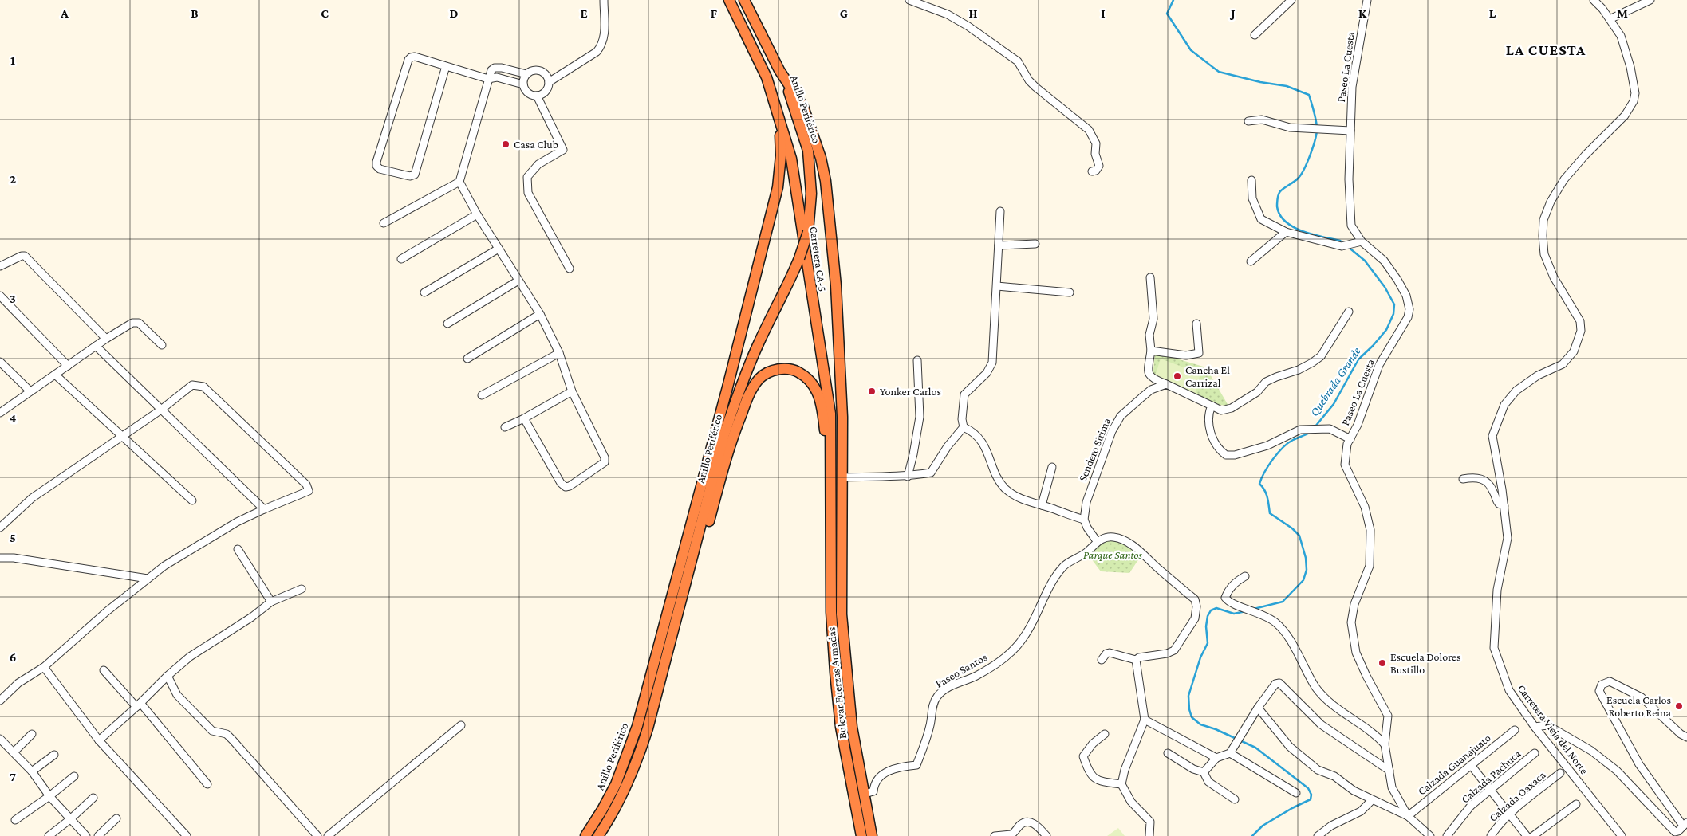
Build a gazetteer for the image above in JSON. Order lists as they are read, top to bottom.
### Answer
{
  "streets": {
    "highway": ["Anillo Periférico", "Carretera CA-5", "Bulevar Fuerzas Armadas"],
    "street": [
      "Paseo La Cuesta",
      "Sendero Sirima",
      "Paseo Santos",
      "Carretera Vieja del Norte",
      "Calzada Guanajuato",
      "Calzada Pachuca",
      "Calzada Oaxaca"
    ]
  },
  "crossings": [
    ["Paseo La Cuesta", "Calzada Guanajuato"],
    ["Anillo Periférico", "Carretera CA-5"],
    ["Carretera CA-5", "Bulevar Fuerzas Armadas"],
    ["Paseo Santos", "Bulevar Fuerzas Armadas"]
  ],
  "districts": ["LA CUESTA"],
  "water": ["Quebrada Grande"],
  "parks": ["Parque Santos"],
  "places": [
    "Casa Club",
    "Cancha El Carrizal",
    "Yonker Carlos",
    "Escuela Dolores Bustillo",
    "Escuela Carlos Roberto Reina"
  ],
  "grid": {
    "columns": [
      "A",
      "B",
      "C",
      "D",
      "E",
      "F",
      "G",
      "H",
      "I",
      "J",
      "K",
      "L",
      "M"
    ],
    "rows": [
      "1",
      "2",
      "3",
      "4",
      "5",
      "6",
      "7"
    ]
  }
}
